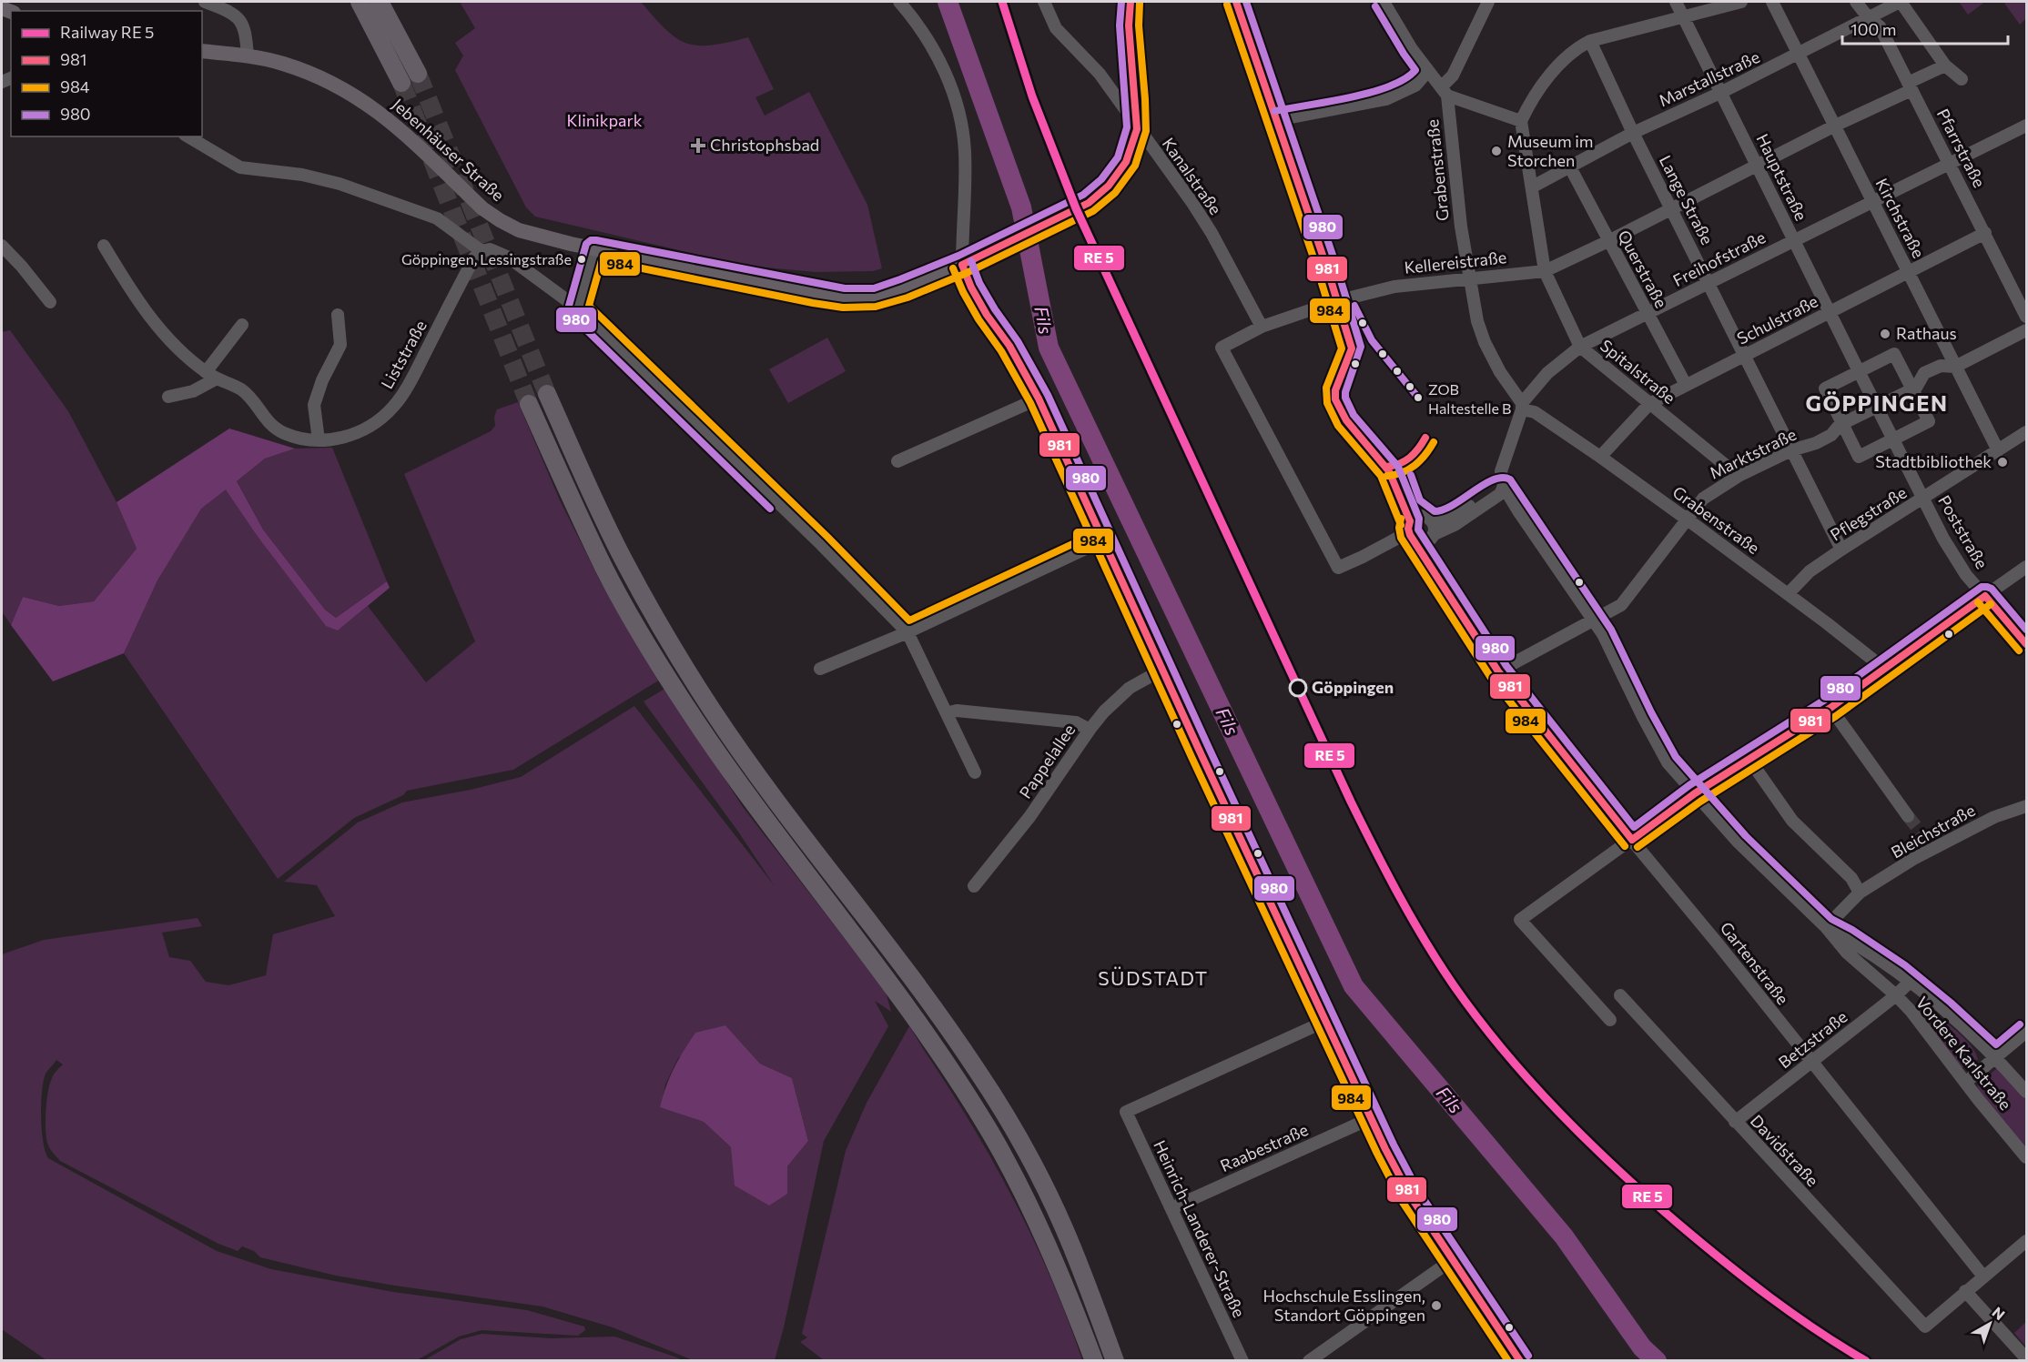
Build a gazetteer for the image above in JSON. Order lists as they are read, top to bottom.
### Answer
{
  "streets": {
    "main road": ["Jebenhäuser Straße"],
    "street": [
      "Marstallstraße",
      "Pfarrstraße",
      "Grabenstraße",
      "Kanalstraße",
      "Hauptstraße",
      "Lange Straße",
      "Kirchstraße",
      "Freihofstraße",
      "Kellereistraße",
      "Querstraße",
      "Schulstraße",
      "Liststraße",
      "Spitalstraße",
      "Marktstraße",
      "Pflegstraße",
      "Poststraße",
      "Pappelallee",
      "Bleichstraße",
      "Gartenstraße",
      "Betzstraße",
      "Vordere Karlstraße",
      "Raabestraße",
      "Davidstraße",
      "Heinrich-Landerer-Straße"
    ]
  },
  "crossings": [
    ["Marstallstraße", "Pfarrstraße"],
    ["Marstallstraße", "Hauptstraße"],
    ["Marstallstraße", "Lange Straße"],
    ["Marstallstraße", "Kirchstraße"],
    ["Marstallstraße", "Querstraße"],
    ["Marstallstraße", "Spitalstraße"],
    ["Pfarrstraße", "Freihofstraße"],
    ["Pfarrstraße", "Kellereistraße"],
    ["Pfarrstraße", "Schulstraße"],
    ["Grabenstraße", "Freihofstraße"],
    ["Grabenstraße", "Kellereistraße"],
    ["Grabenstraße", "Schulstraße"],
    ["Grabenstraße", "Marktstraße"],
    ["Grabenstraße", "Pflegstraße"],
    ["Kanalstraße", "Kellereistraße"],
    ["Hauptstraße", "Freihofstraße"],
    ["Hauptstraße", "Kellereistraße"],
    ["Hauptstraße", "Schulstraße"],
    ["Hauptstraße", "Poststraße"],
    ["Lange Straße", "Freihofstraße"],
    ["Lange Straße", "Kellereistraße"],
    ["Lange Straße", "Schulstraße"],
    ["Lange Straße", "Marktstraße"],
    ["Lange Straße", "Pflegstraße"],
    ["Kirchstraße", "Freihofstraße"],
    ["Kirchstraße", "Kellereistraße"],
    ["Kirchstraße", "Schulstraße"],
    ["Kirchstraße", "Marktstraße"],
    ["Kirchstraße", "Pflegstraße"],
    ["Freihofstraße", "Querstraße"],
    ["Freihofstraße", "Spitalstraße"],
    ["Kellereistraße", "Querstraße"],
    ["Kellereistraße", "Spitalstraße"],
    ["Kellereistraße", "Gartenstraße"],
    ["Querstraße", "Schulstraße"],
    ["Schulstraße", "Spitalstraße"],
    ["Spitalstraße", "Marktstraße"],
    ["Marktstraße", "Poststraße"],
    ["Marktstraße", "Gartenstraße"],
    ["Pflegstraße", "Poststraße"],
    ["Bleichstraße", "Vordere Karlstraße"],
    ["Gartenstraße", "Betzstraße"],
    ["Betzstraße", "Vordere Karlstraße"],
    ["Betzstraße", "Davidstraße"],
    ["Raabestraße", "Heinrich-Landerer-Straße"]
  ],
  "districts": ["GÖPPINGEN", "SÜDSTADT"],
  "water": ["Fils"],
  "parks": ["Klinikpark"],
  "places": {
    "health": ["Christophsbad"],
    "other": [
      "Museum im Storchen",
      "Göppingen, Lessingstraße",
      "Rathaus",
      "ZOB Haltestelle B",
      "Stadtbibliothek",
      "Göppingen",
      "Hochschule Esslingen, Standort Göppingen"
    ]
  },
  "lines": ["transit line 981", "transit line 980", "transit line 984"],
  "legend": [
    "Railway RE 5",
    "981",
    "984",
    "980"
  ],
  "scale_bar": "100 m",
  "north": "top right"
}
